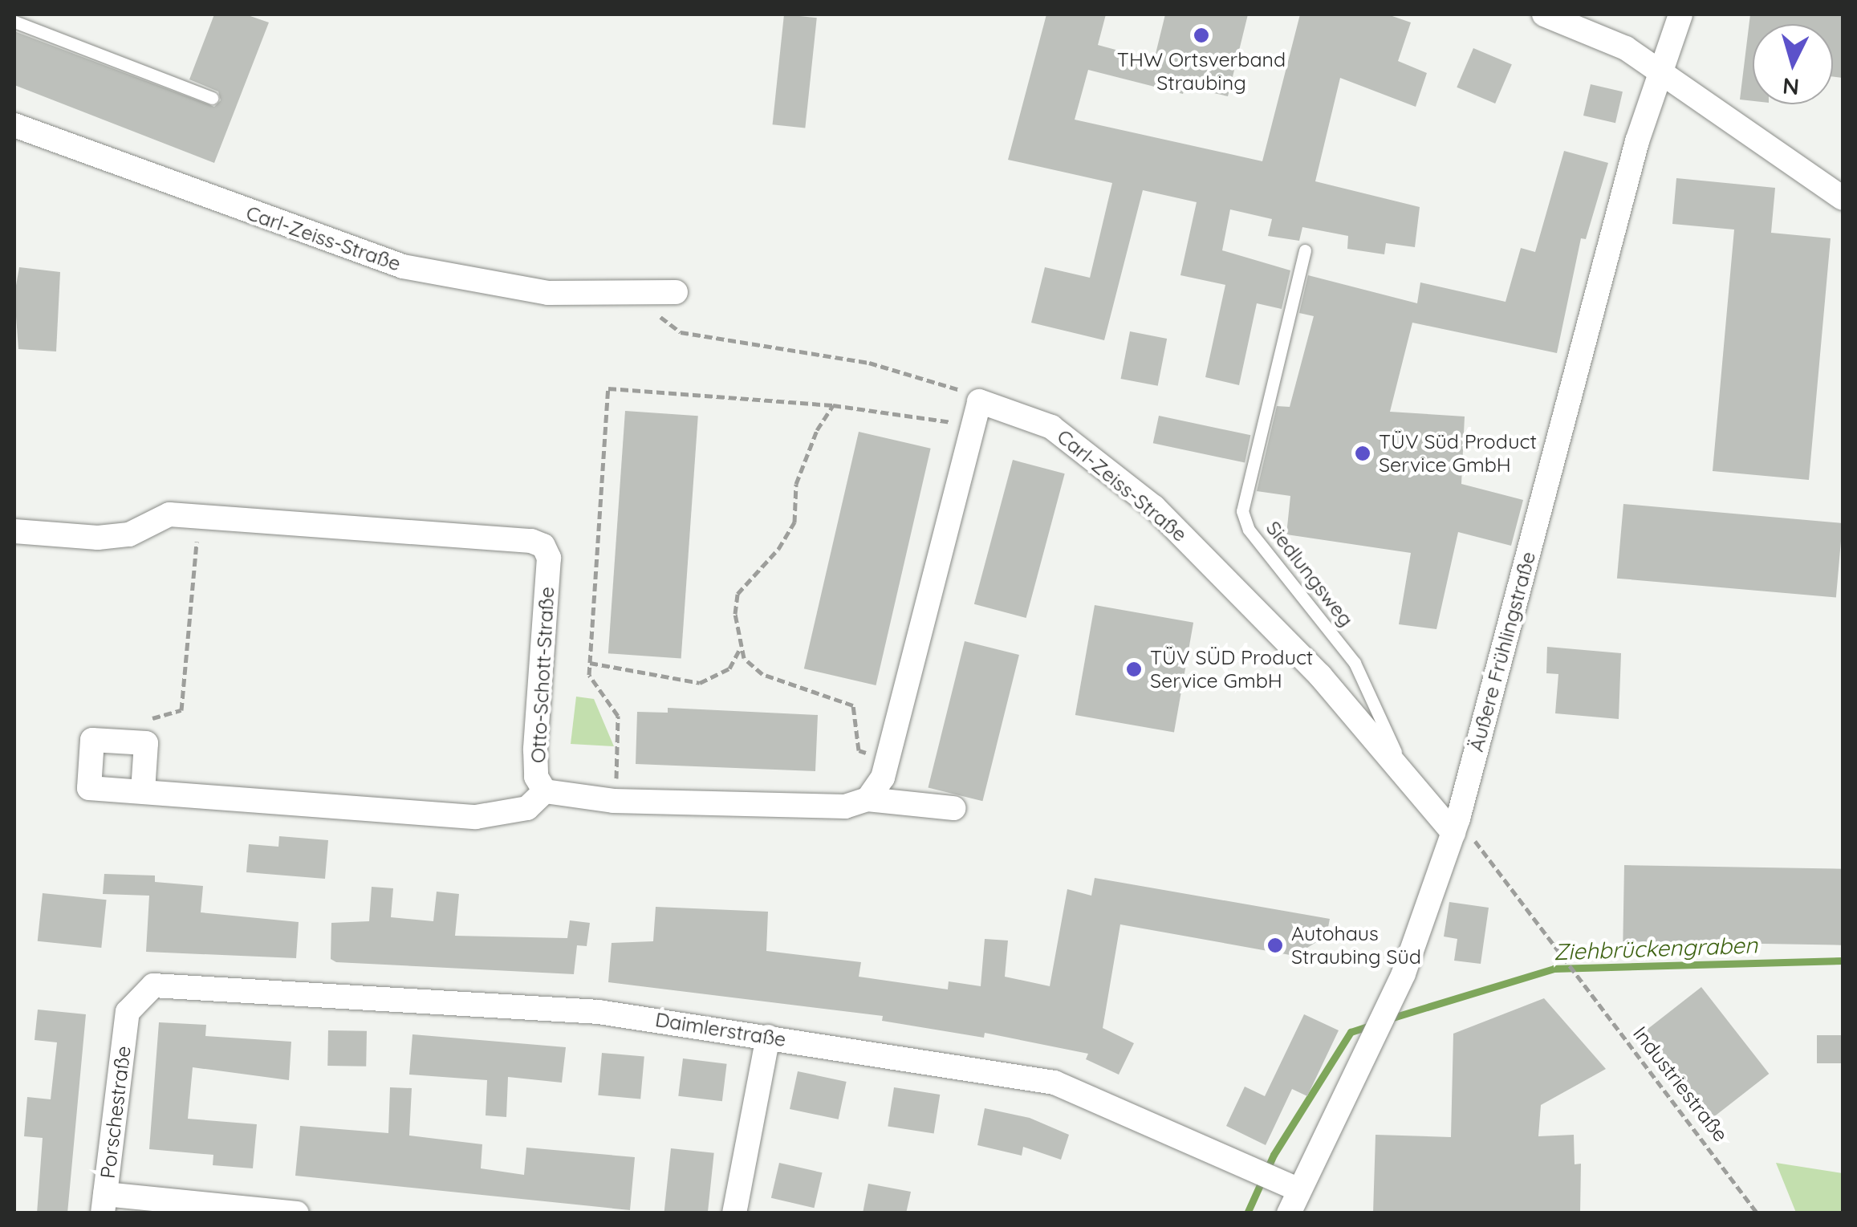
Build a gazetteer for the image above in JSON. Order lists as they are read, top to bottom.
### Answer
{
  "streets": {
    "street": [
      "Carl-Zeiss-Straße",
      "Äußere Frühlingstraße",
      "Otto-Schott-Straße",
      "Daimlerstraße",
      "Porschestraße"
    ],
    "lane": ["Siedlungsweg"],
    "path": ["Industriestraße"]
  },
  "crossings": [
    ["Carl-Zeiss-Straße", "Siedlungsweg"],
    ["Carl-Zeiss-Straße", "Äußere Frühlingstraße"],
    ["Carl-Zeiss-Straße", "Industriestraße"],
    ["Äußere Frühlingstraße", "Daimlerstraße"],
    ["Äußere Frühlingstraße", "Industriestraße"],
    ["Daimlerstraße", "Porschestraße"]
  ],
  "water": ["Ziehbrückengraben"],
  "places": [
    "THW Ortsverband Straubing",
    "TÜV Süd Product Service GmbH",
    "TÜV SÜD Product Service GmbH",
    "Autohaus Straubing Süd"
  ],
  "north": "bottom"
}
